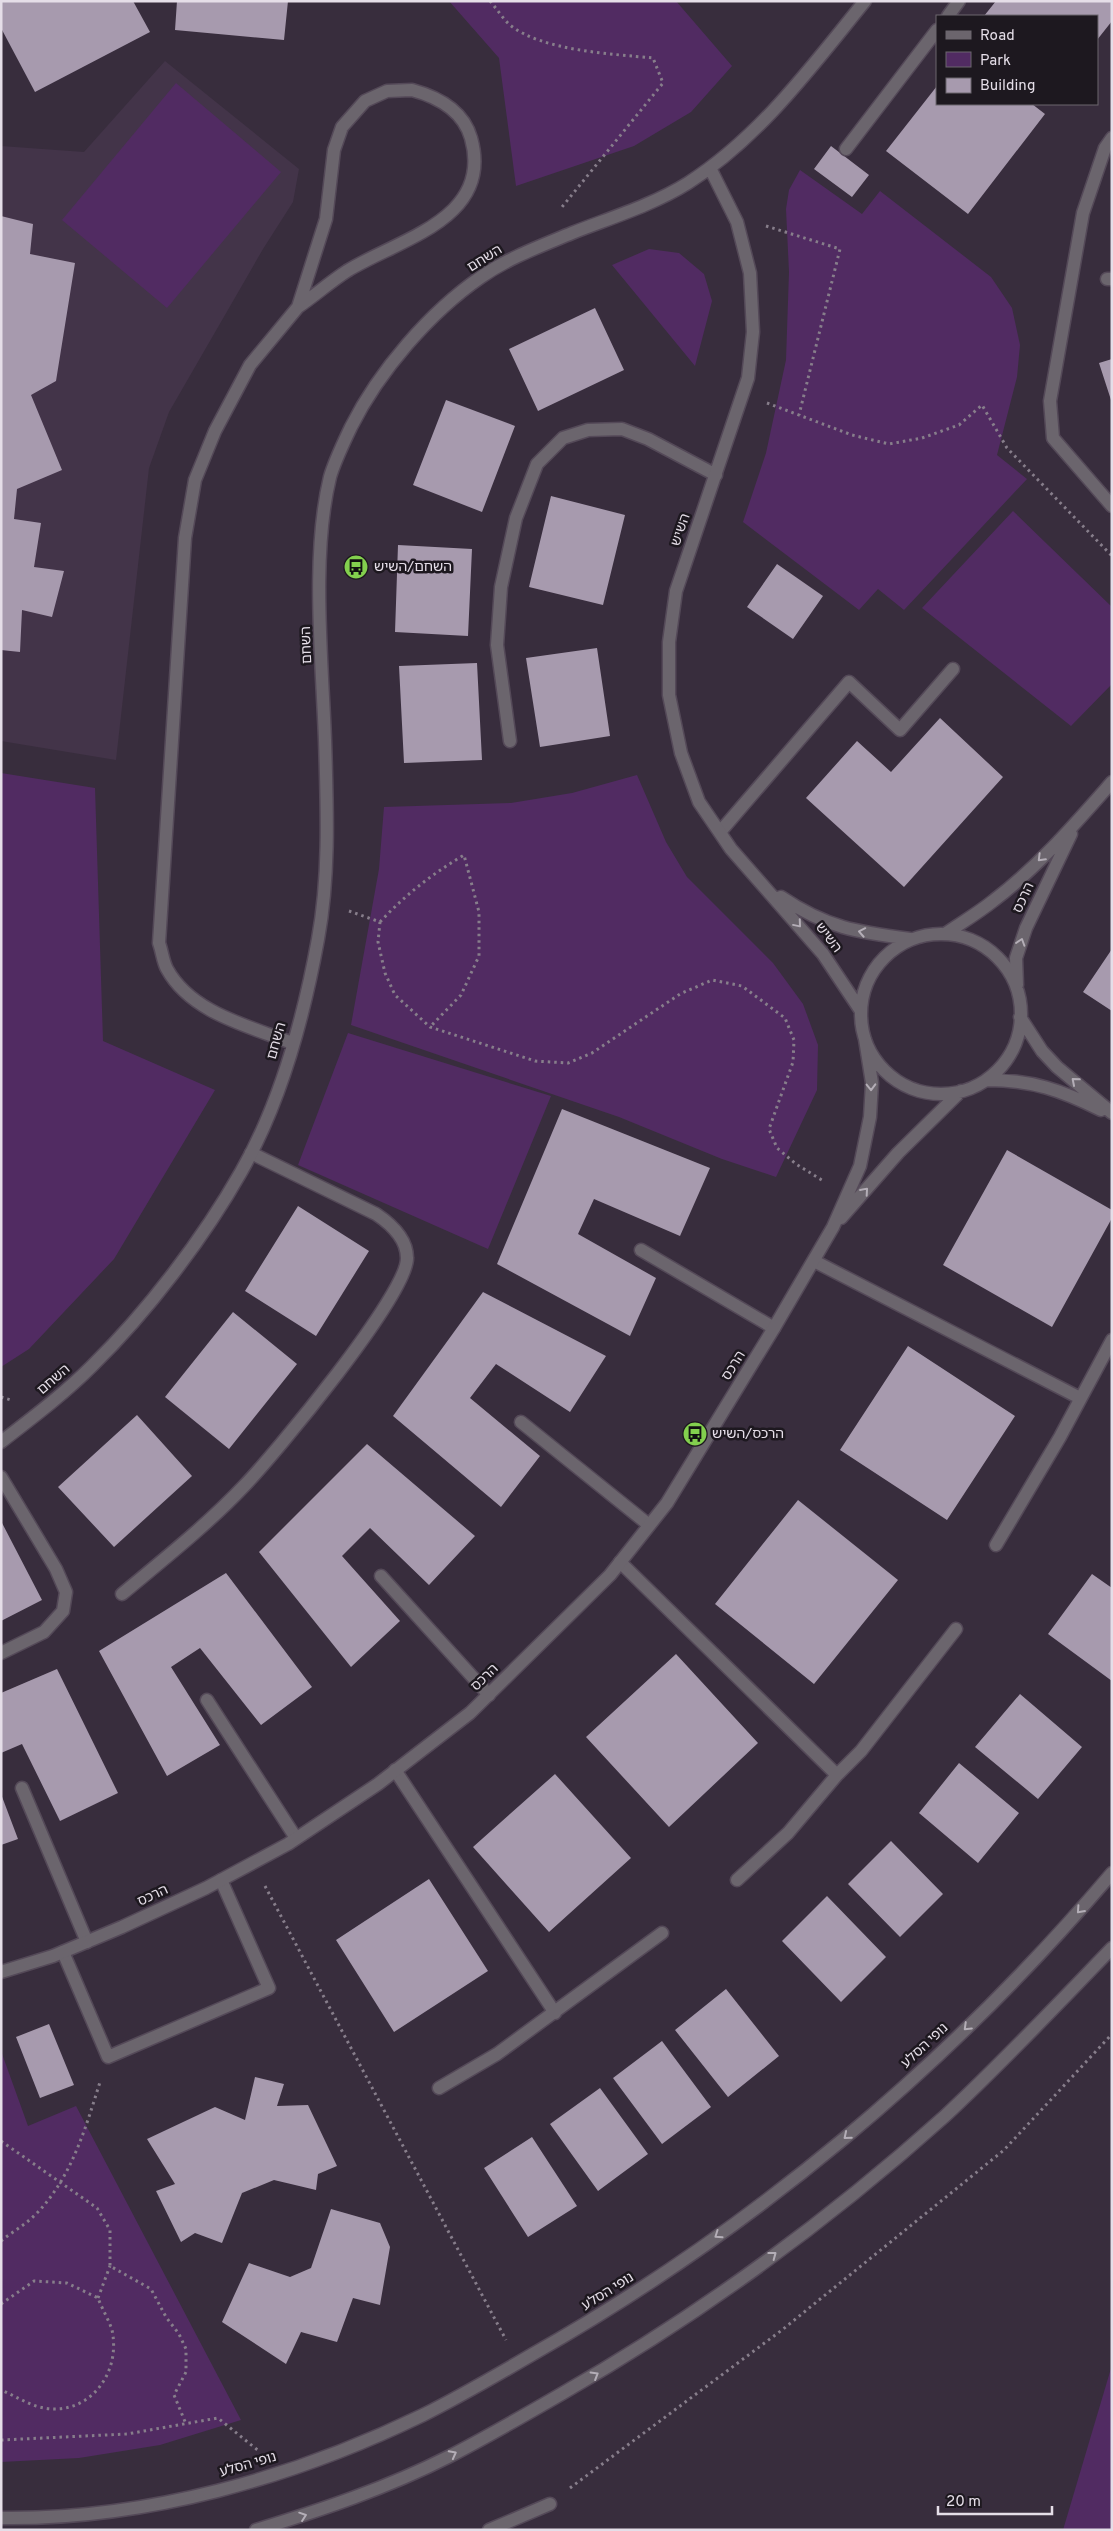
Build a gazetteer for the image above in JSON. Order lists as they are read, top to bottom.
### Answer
{
  "streets": {
    "street": [
      "השחם",
      "השיש",
      "הרכס",
      "נופי הסלע"
    ]
  },
  "crossings": [
    ["השחם", "השיש"],
    ["השיש", "הרכס"]
  ],
  "places": {
    "bus stop": ["השחם/השיש", "הרכס/השיש"]
  },
  "legend": ["Road", "Park", "Building"],
  "scale_bar": "20 m"
}
